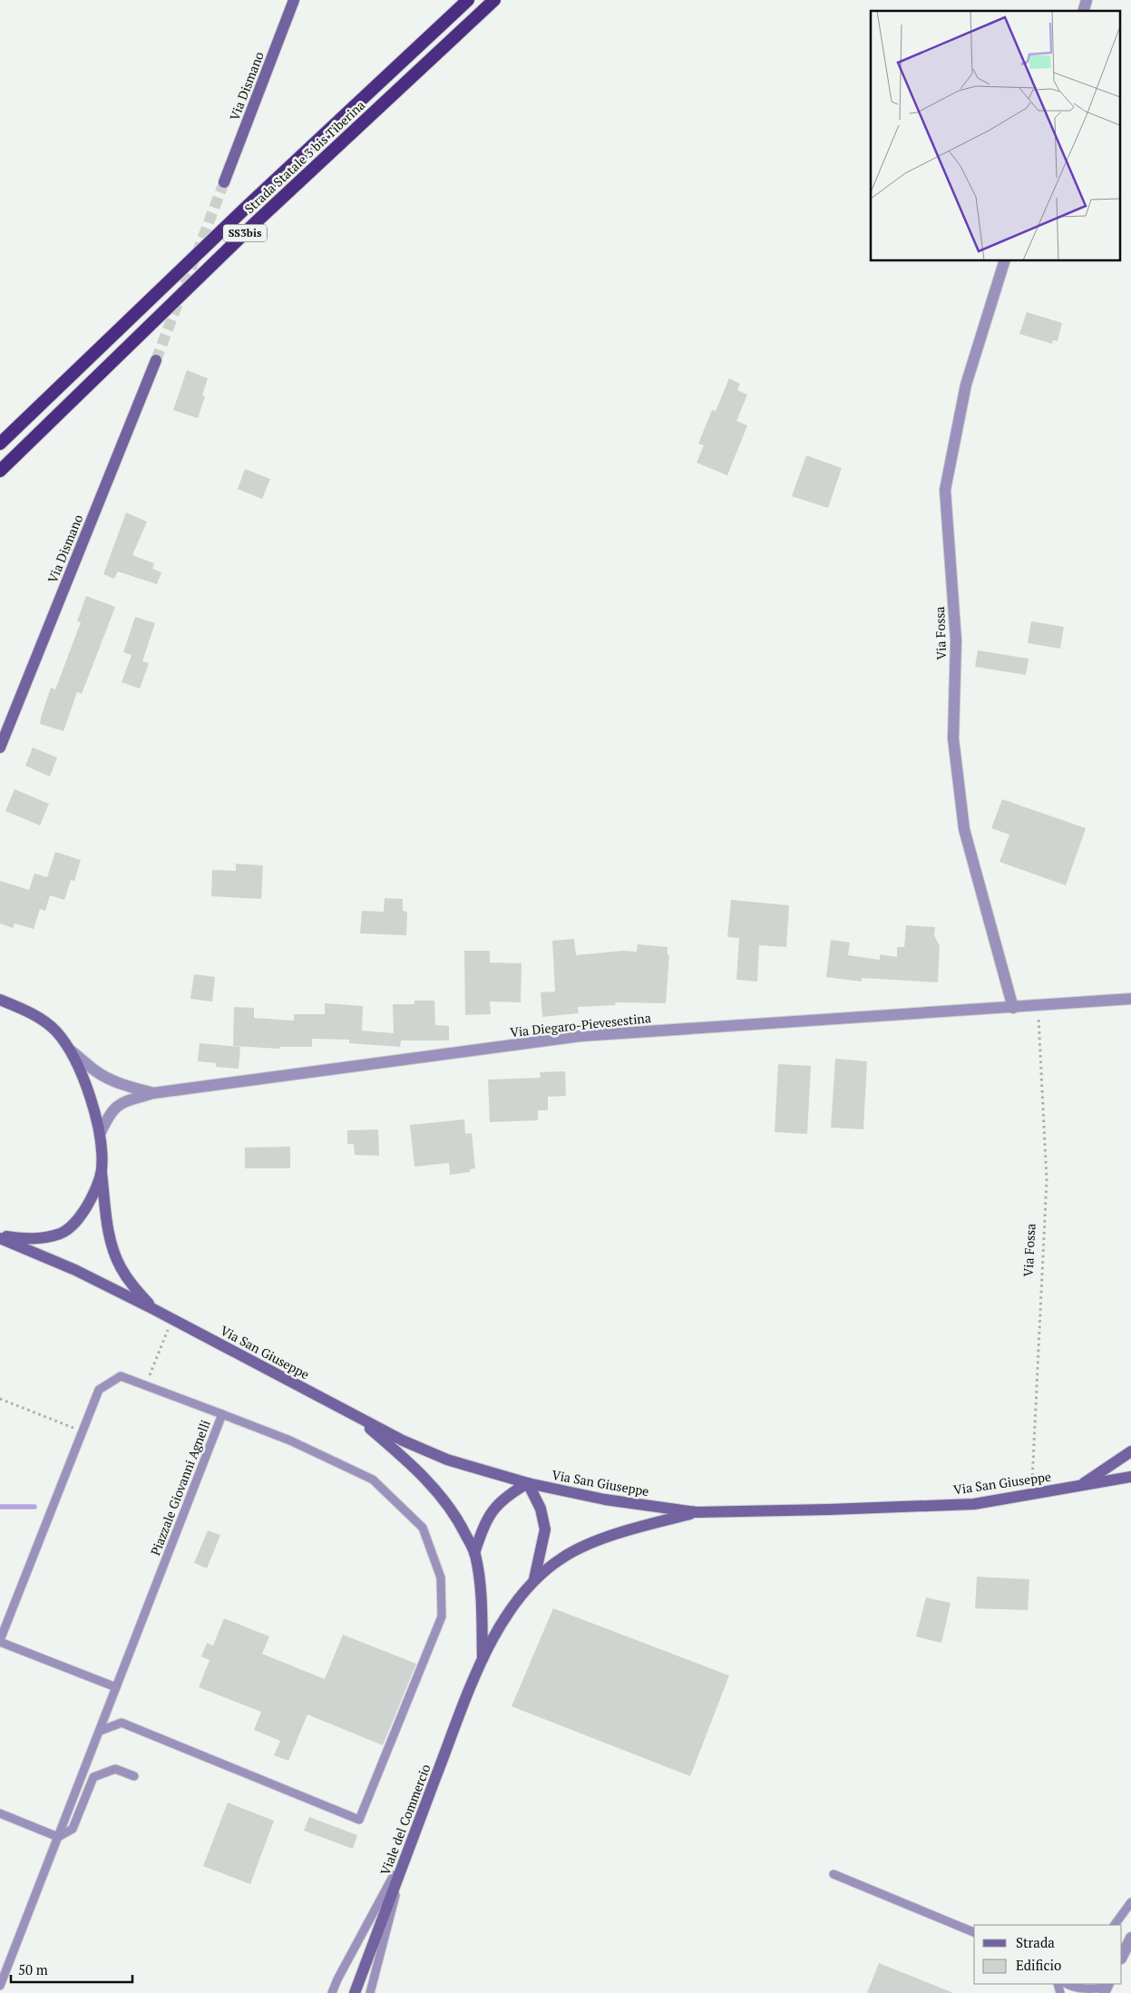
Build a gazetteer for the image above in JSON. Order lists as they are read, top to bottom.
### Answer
{
  "streets": {
    "highway": ["Strada Statale 3 bis Tiberina", "SS3bis"],
    "main road": ["Via Dismano", "Via San Giuseppe", "Viale del Commercio"],
    "street": ["Via Fossa", "Via Diegaro-Pievesestina"],
    "lane": ["Piazzale Giovanni Agnelli"]
  },
  "crossings": [
    ["Via Fossa", "Via Diegaro-Pievesestina"],
    ["Via Fossa", "Via San Giuseppe"],
    ["Via Diegaro-Pievesestina", "Via San Giuseppe"],
    ["Via San Giuseppe", "Viale del Commercio"]
  ],
  "legend": ["Strada", "Edificio"],
  "scale_bar": "50 m"
}
